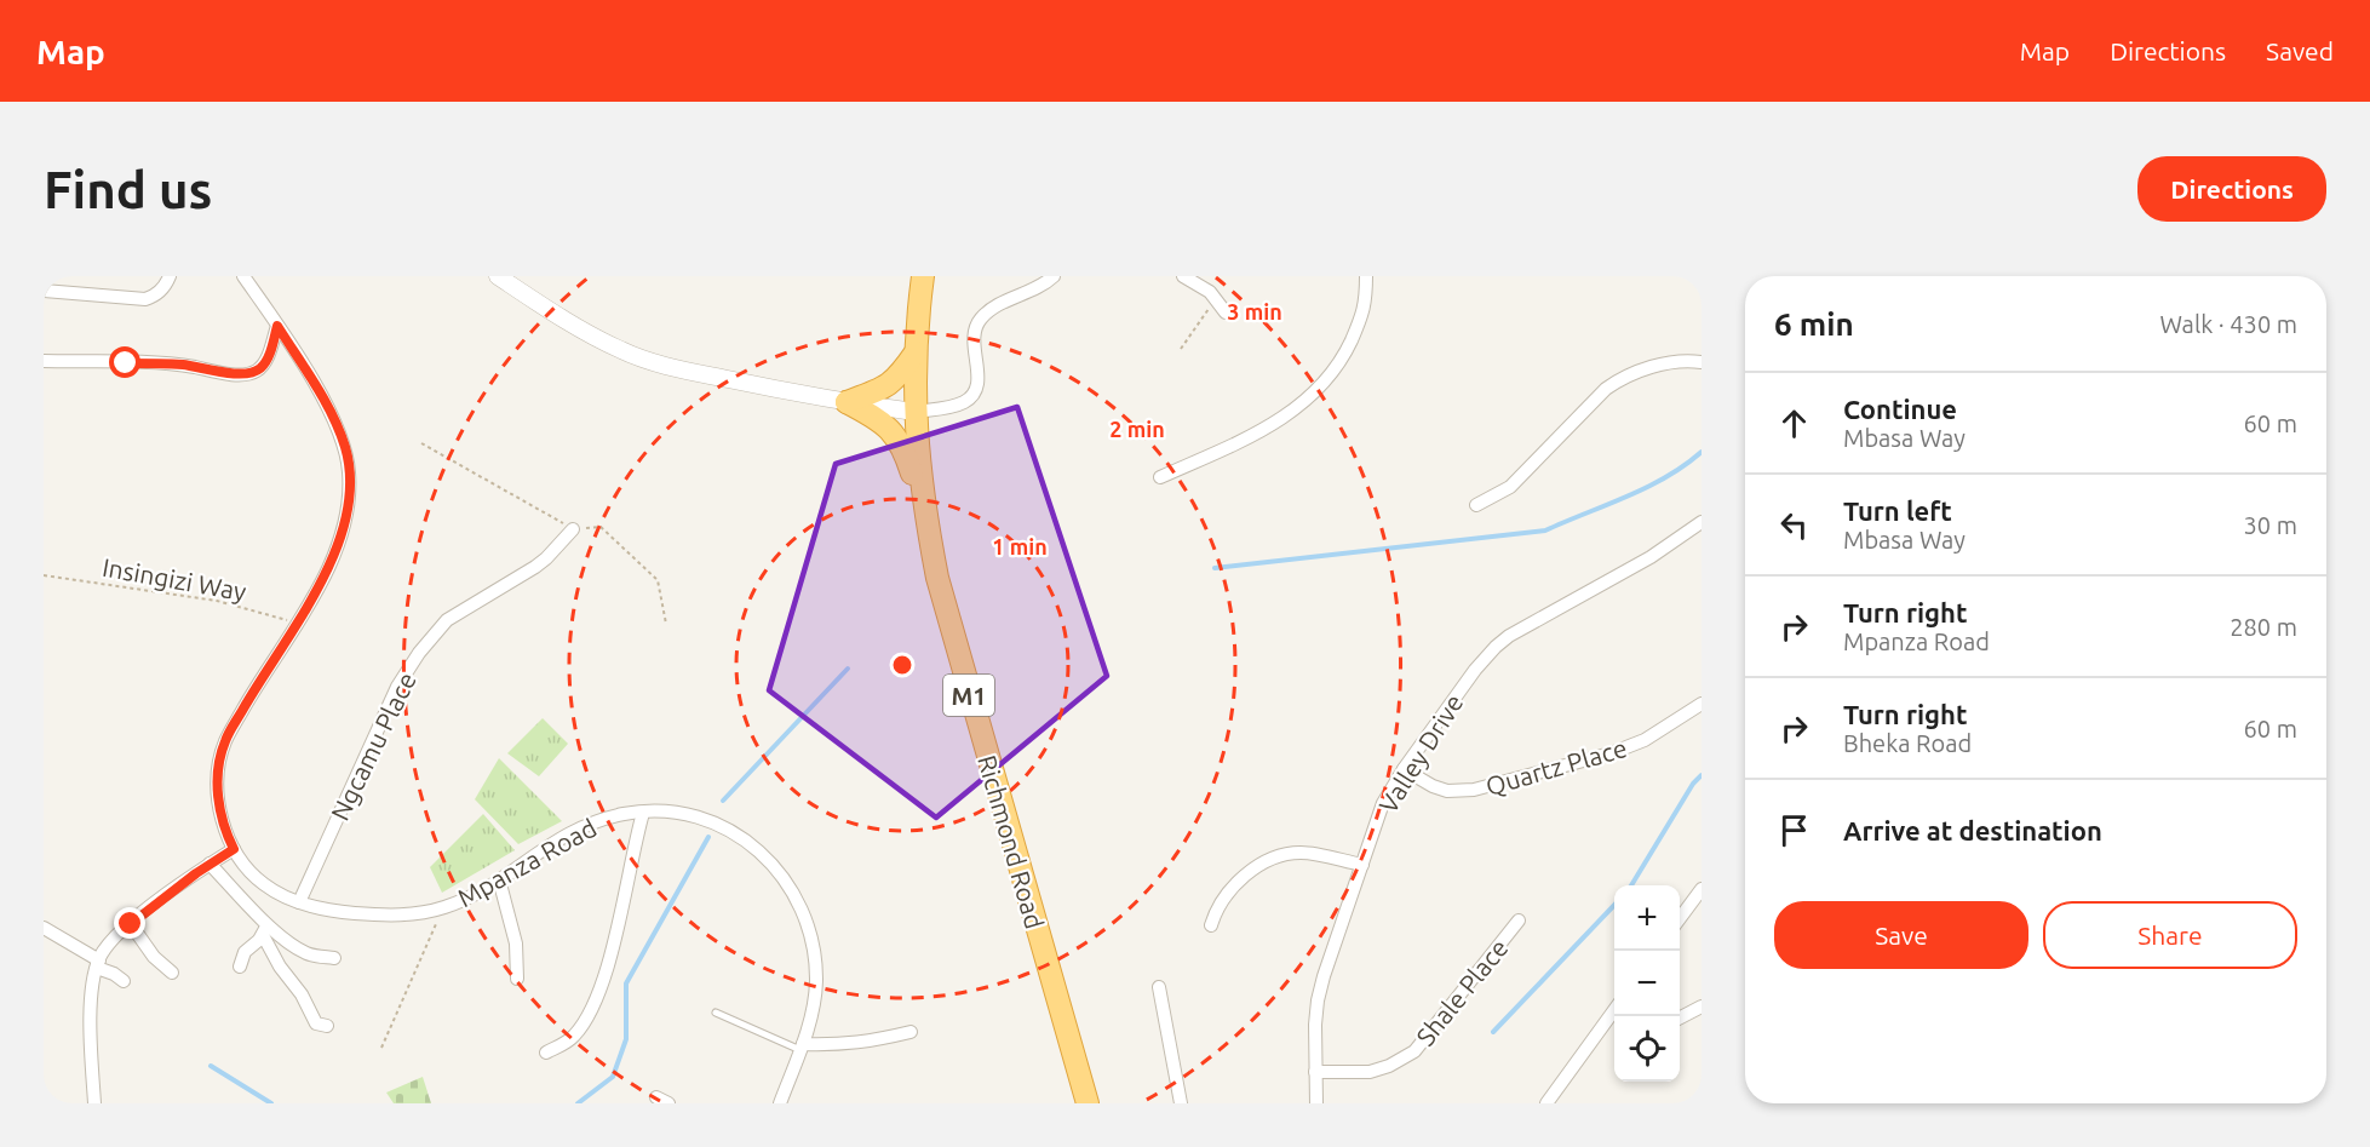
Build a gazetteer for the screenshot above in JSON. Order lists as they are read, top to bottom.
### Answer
{
  "streets": {
    "highway": ["M1", "Richmond Road"],
    "street": [
      "Ngcamu Place",
      "Valley Drive",
      "Quartz Place",
      "Mpanza Road",
      "Shale Place"
    ],
    "path": ["Insingizi Way"]
  },
  "crossings": [
    ["Insingizi Way", "Mpanza Road"],
    ["Ngcamu Place", "Mpanza Road"],
    ["Valley Drive", "Quartz Place"],
    ["Valley Drive", "Shale Place"]
  ],
  "page": {
    "header": "Map",
    "nav": ["Map", "Directions", "Saved"],
    "buttons": [
      "Directions",
      ["Save", "Share"]
    ],
    "title": "Find us",
    "heading": ["6 min", "Walk · 430 m"],
    "list": [
      ["Continue", "Mbasa Way", "60 m"],
      ["Turn left", "Mbasa Way", "30 m"],
      ["Turn right", "Mpanza Road", "280 m"],
      ["Turn right", "Bheka Road", "60 m"],
      "Arrive at destination"
    ],
    "map_buttons": ["+", "−"]
  },
  "rings": ["3 min", "2 min", "1 min"]
}
